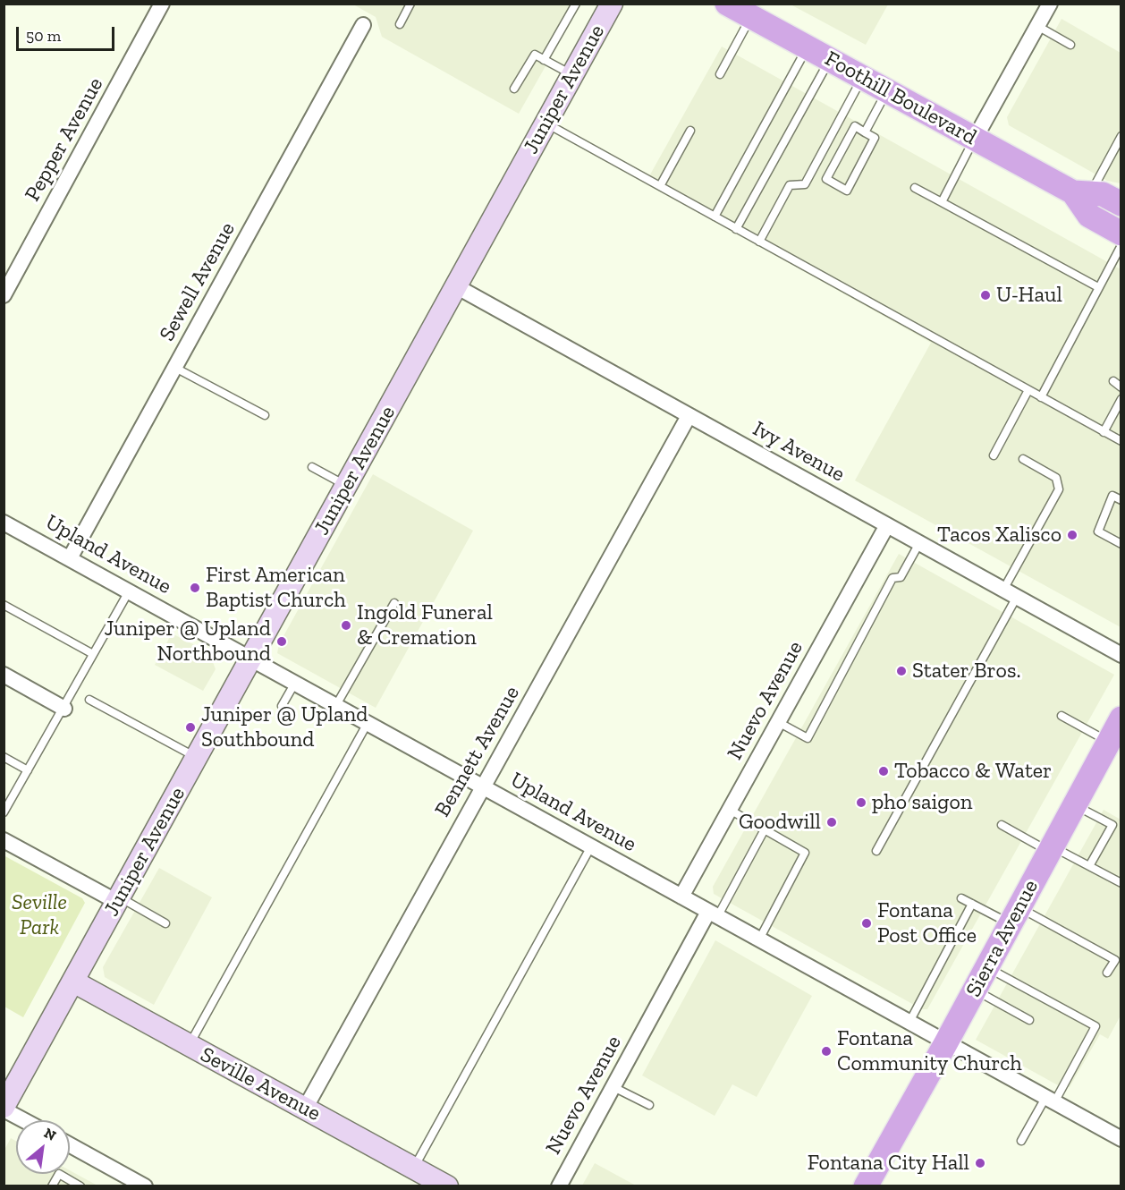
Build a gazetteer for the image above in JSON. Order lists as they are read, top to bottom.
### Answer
{
  "streets": {
    "main road": ["Foothill Boulevard", "Sierra Avenue"],
    "street": [
      "Juniper Avenue",
      "Pepper Avenue",
      "Sewell Avenue",
      "Ivy Avenue",
      "Upland Avenue",
      "Nuevo Avenue",
      "Bennett Avenue",
      "Seville Avenue"
    ]
  },
  "crossings": [
    ["Juniper Avenue", "Ivy Avenue"],
    ["Juniper Avenue", "Upland Avenue"],
    ["Juniper Avenue", "Seville Avenue"],
    ["Sewell Avenue", "Upland Avenue"],
    ["Ivy Avenue", "Nuevo Avenue"],
    ["Ivy Avenue", "Bennett Avenue"],
    ["Upland Avenue", "Nuevo Avenue"],
    ["Upland Avenue", "Bennett Avenue"],
    ["Upland Avenue", "Sierra Avenue"],
    ["Bennett Avenue", "Seville Avenue"]
  ],
  "parks": ["Seville Park"],
  "places": [
    "U-Haul",
    "Tacos Xalisco",
    "First American Baptist Church",
    "Ingold Funeral & Cremation",
    "Juniper @ Upland Northbound",
    "Stater Bros.",
    "Juniper @ Upland Southbound",
    "Tobacco & Water",
    "pho saigon",
    "Goodwill",
    "Fontana Post Office",
    "Fontana Community Church",
    "Fontana City Hall"
  ],
  "scale_bar": "50 m",
  "north": "top right"
}
